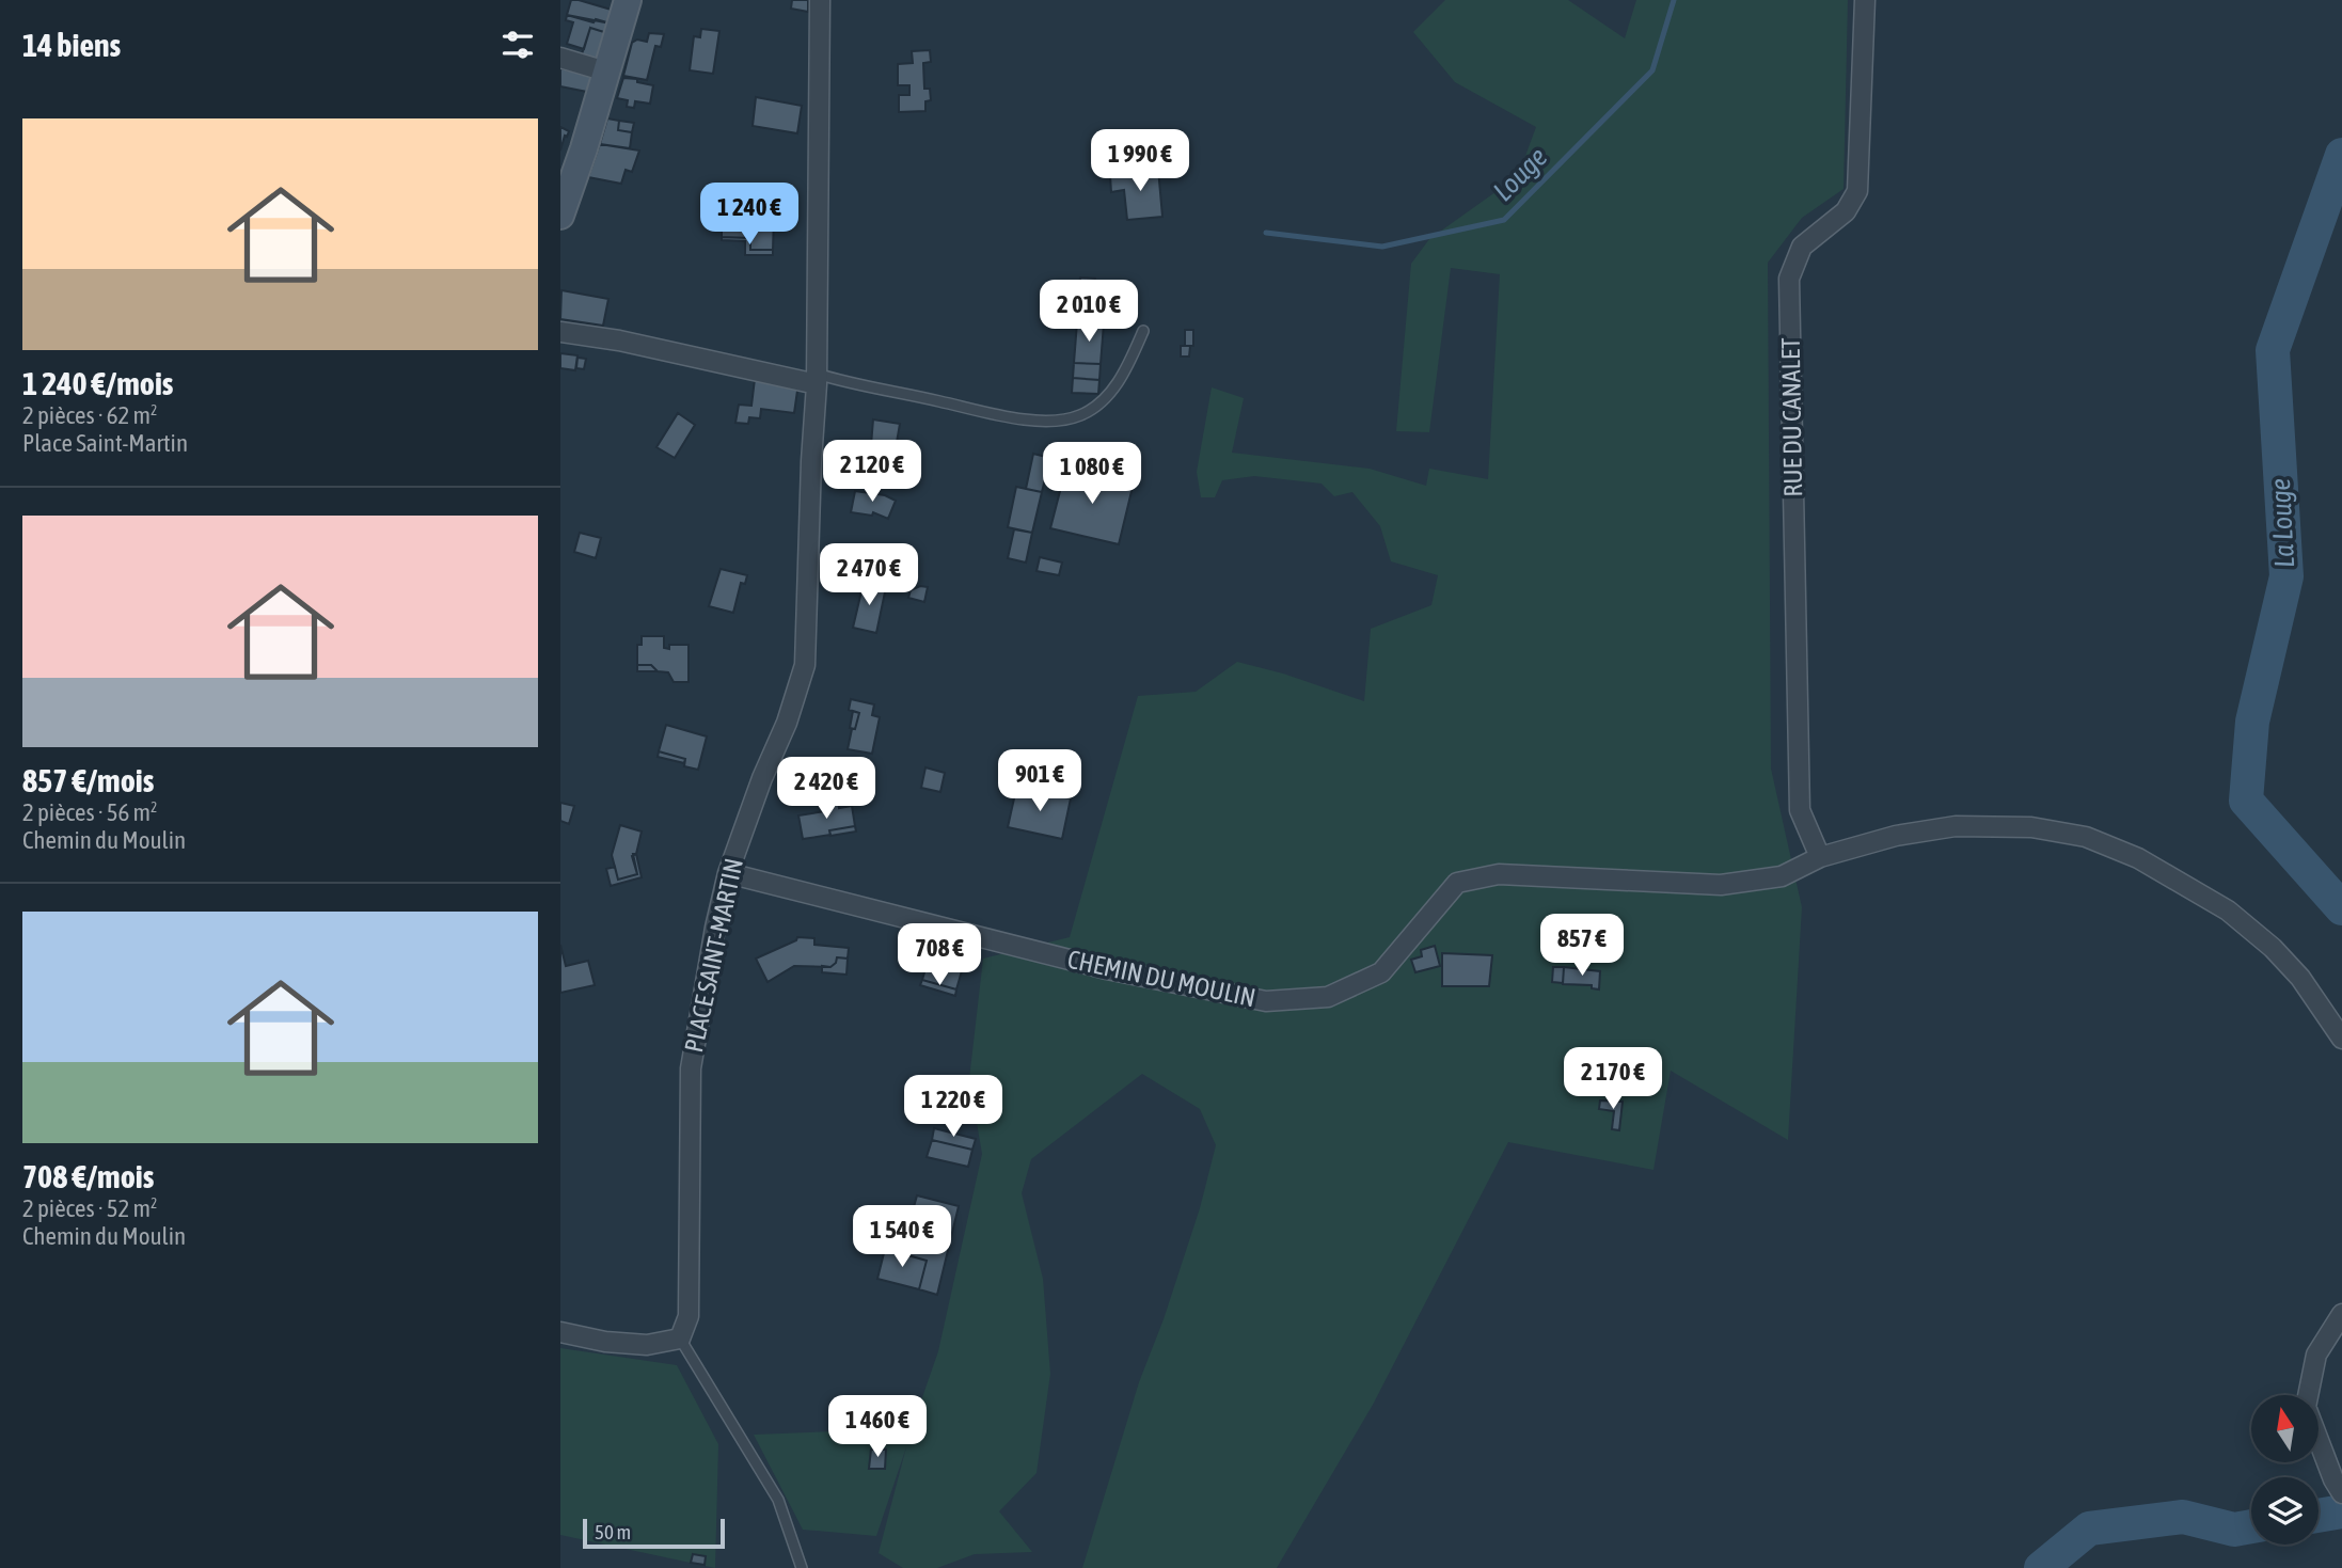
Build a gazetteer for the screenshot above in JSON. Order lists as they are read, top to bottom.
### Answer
{
  "streets": {
    "street": ["RUE DU CANALET", "PLACE SAINT-MARTIN", "CHEMIN DU MOULIN"]
  },
  "crossings": [
    ["RUE DU CANALET", "CHEMIN DU MOULIN"],
    ["PLACE SAINT-MARTIN", "CHEMIN DU MOULIN"]
  ],
  "water": ["Louge", "La Louge"],
  "scale_bar": "50 m",
  "north": "top",
  "page": {
    "heading": "14 biens",
    "list": [
      {
        "name": "1 240 €/mois",
        "note": "2 pièces · 62 m² · Place Saint-Martin"
      },
      {
        "name": "857 €/mois",
        "note": "2 pièces · 56 m² · Chemin du Moulin"
      },
      {
        "name": "708 €/mois",
        "note": "2 pièces · 52 m² · Chemin du Moulin"
      }
    ],
    "price": [
      "1 990 €",
      "1 240 €",
      "2 010 €",
      "2 120 €",
      "1 080 €",
      "2 470 €",
      "901 €",
      "2 420 €",
      "857 €",
      "708 €",
      "2 170 €",
      "1 220 €",
      "1 540 €",
      "1 460 €"
    ],
    "scale": "50 m"
  }
}
